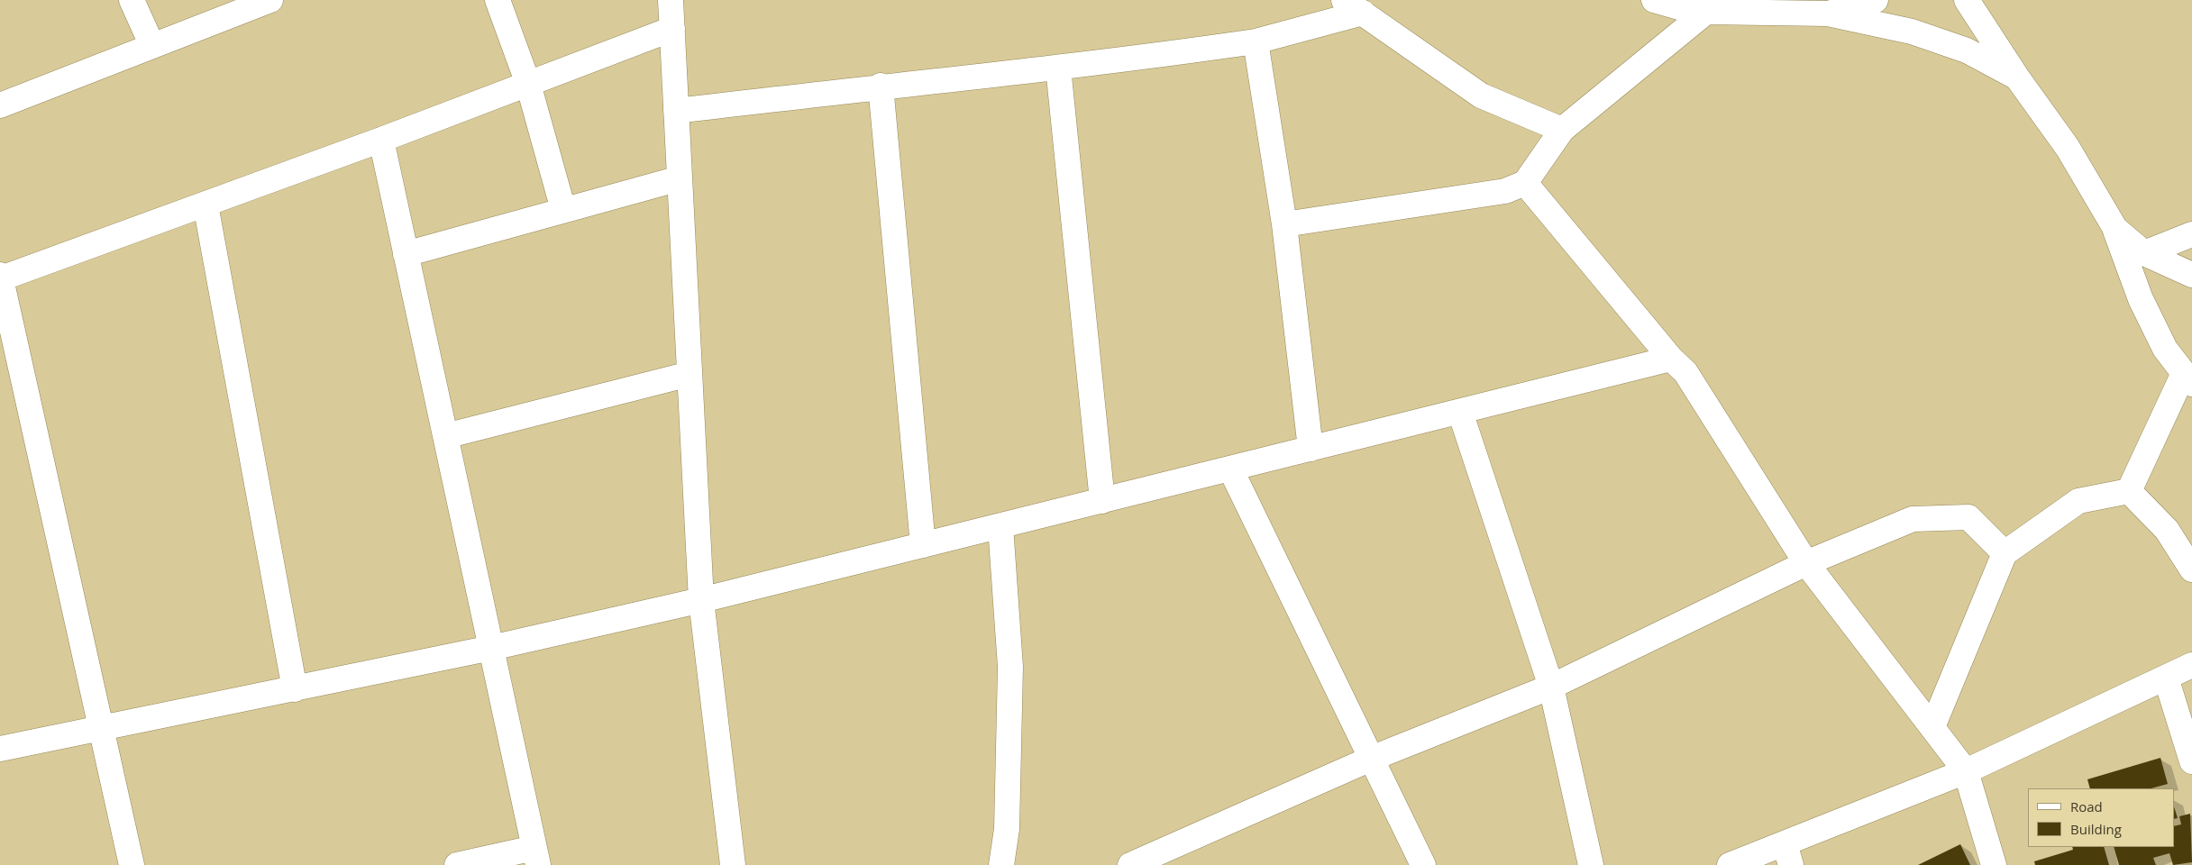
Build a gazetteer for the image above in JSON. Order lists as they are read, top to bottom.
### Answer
{
  "legend": ["Road", "Building"]
}
